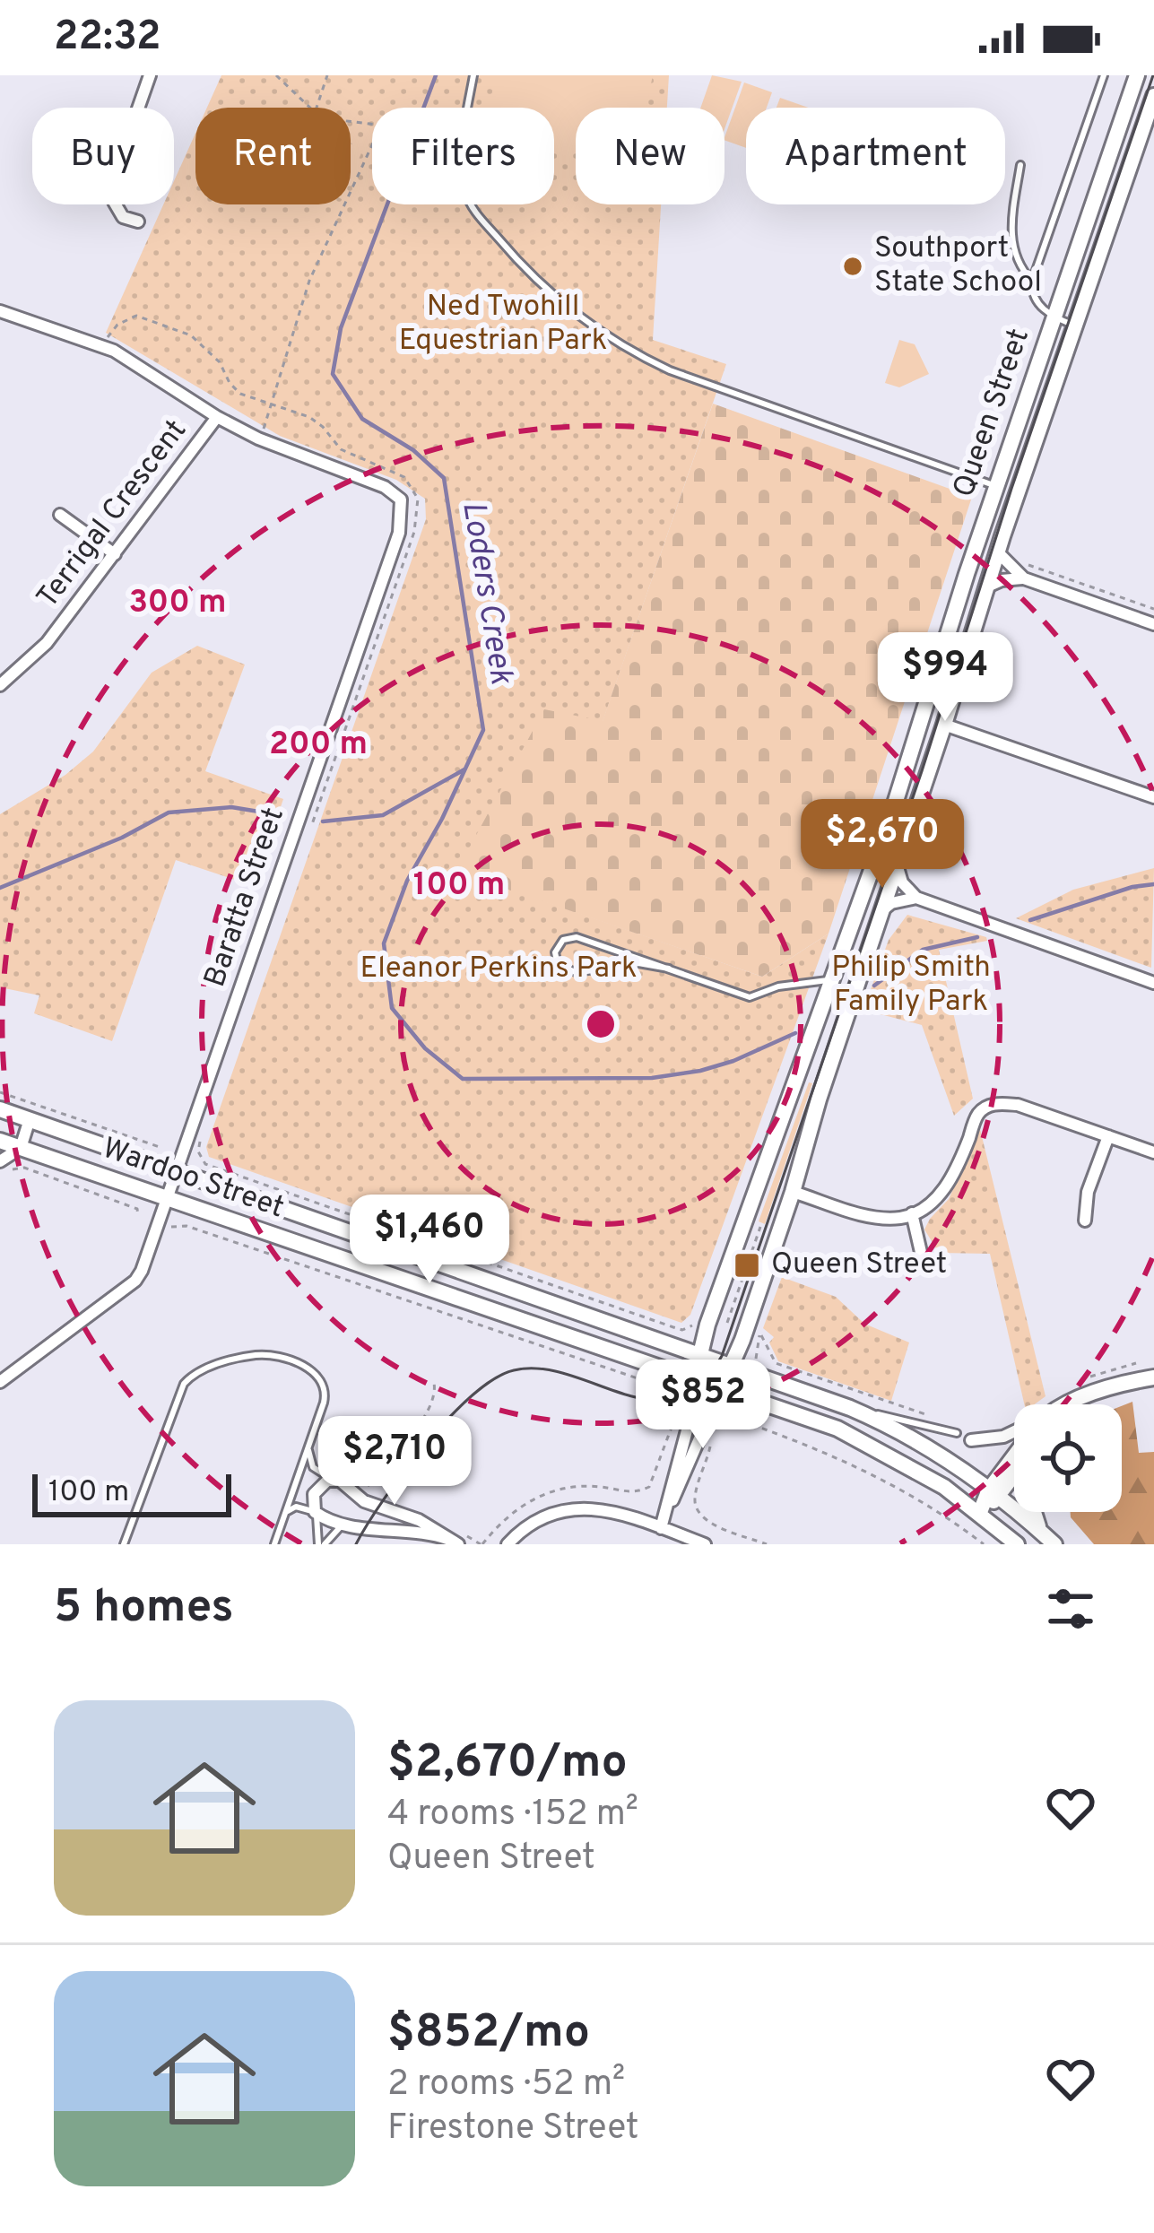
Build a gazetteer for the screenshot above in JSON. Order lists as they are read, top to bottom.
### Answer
{
  "streets": {
    "street": [
      "Queen Street",
      "Terrigal Crescent",
      "Baratta Street",
      "Wardoo Street"
    ]
  },
  "crossings": [
    ["Queen Street", "Wardoo Street"],
    ["Terrigal Crescent", "Baratta Street"],
    ["Baratta Street", "Wardoo Street"]
  ],
  "water": ["Loders Creek"],
  "parks": ["Ned Twohill Equestrian Park", "Philip Smith Family Park", "Eleanor Perkins Park"],
  "places": {
    "other": ["Southport State School"],
    "transit": ["Queen Street"]
  },
  "scale_bar": "100 m",
  "page": {
    "status": "22:32",
    "chip": [
      "Buy",
      "Rent",
      "Filters",
      "New",
      "Apartment"
    ],
    "price": [
      "$994",
      "$2,670",
      "$1,460",
      "$852",
      "$2,710"
    ],
    "scale": "100 m",
    "heading": "5 homes",
    "list": [
      {
        "name": "$2,670/mo",
        "note": "4 rooms · 152 m² · Queen Street"
      },
      {
        "name": "$852/mo",
        "note": "2 rooms · 52 m² · Firestone Street"
      }
    ]
  },
  "rings": ["300 m", "200 m", "100 m"]
}
